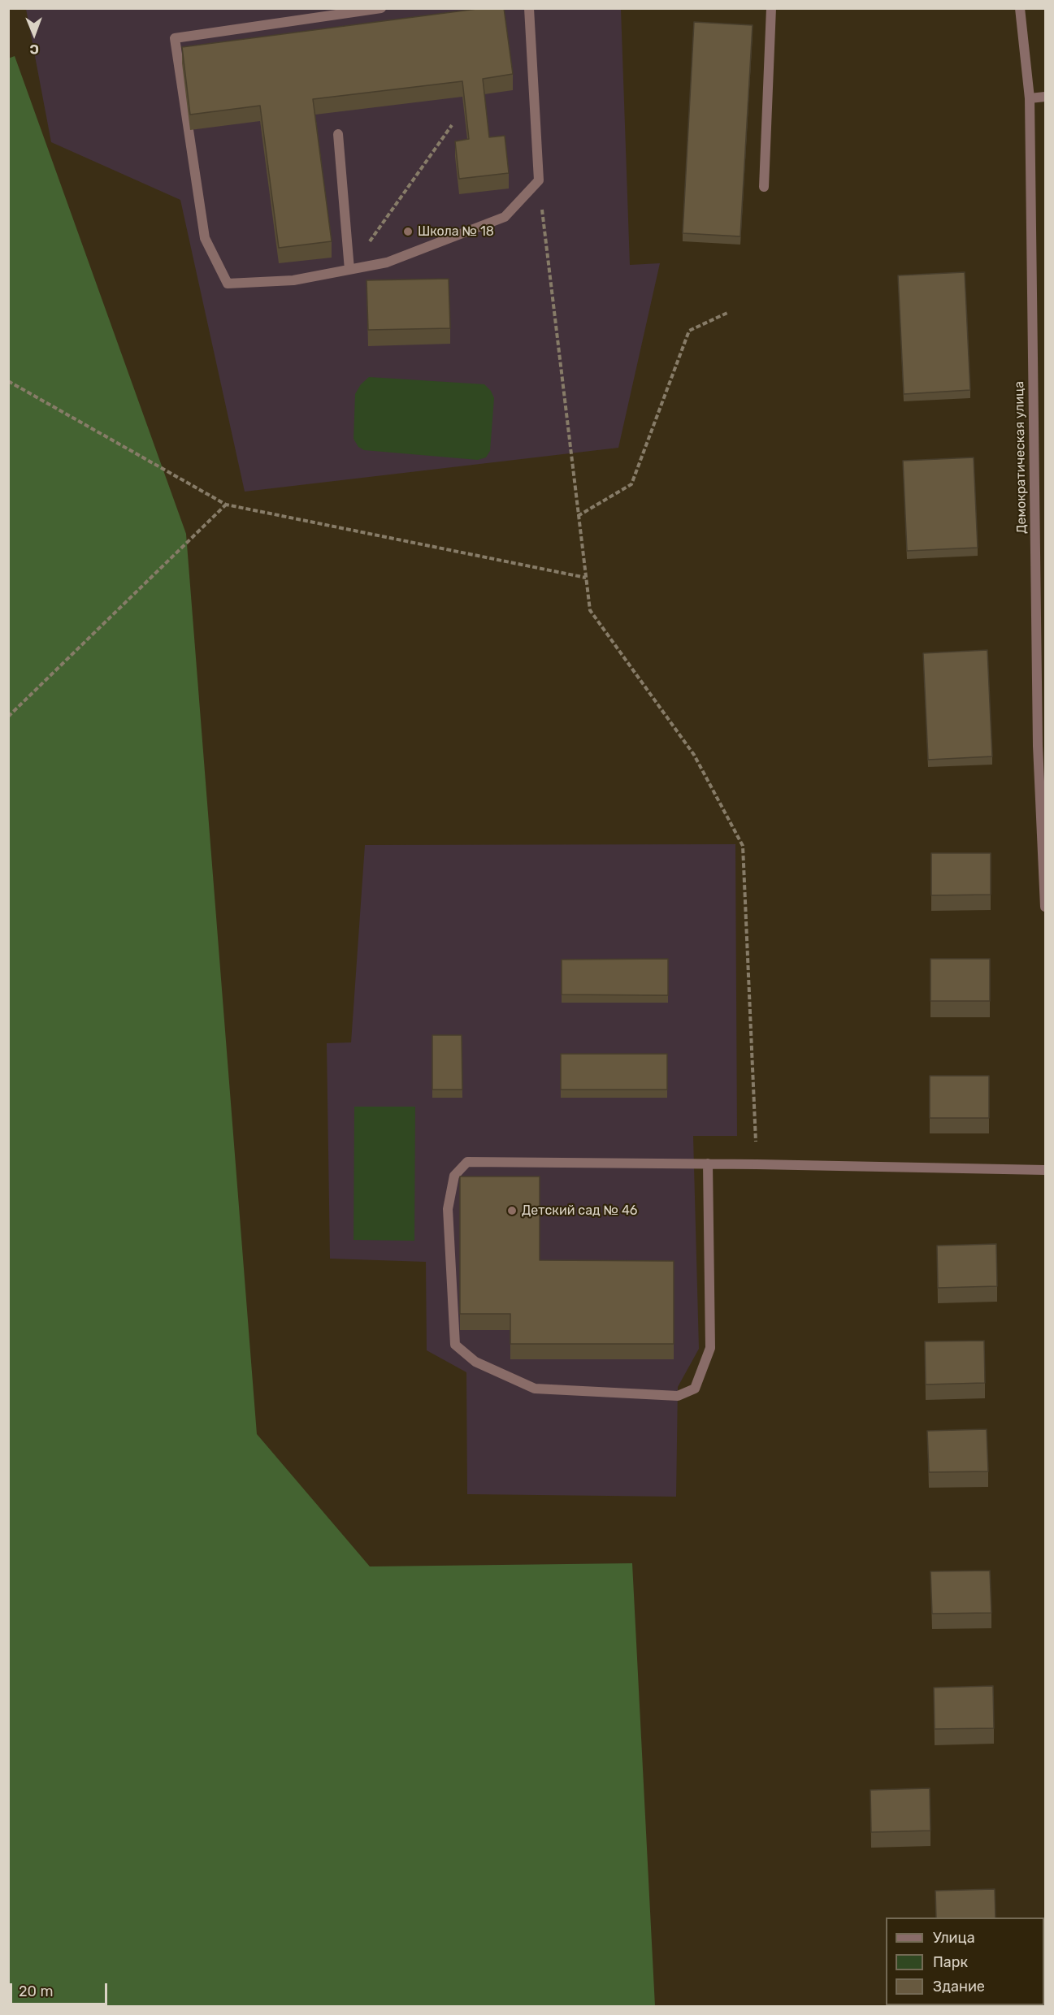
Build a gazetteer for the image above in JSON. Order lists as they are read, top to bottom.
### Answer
{
  "streets": {
    "street": ["Демократическая улица"]
  },
  "places": ["Школа № 18", "Детский сад № 46"],
  "legend": ["Улица", "Парк", "Здание"],
  "scale_bar": "20 m",
  "north": "bottom"
}
